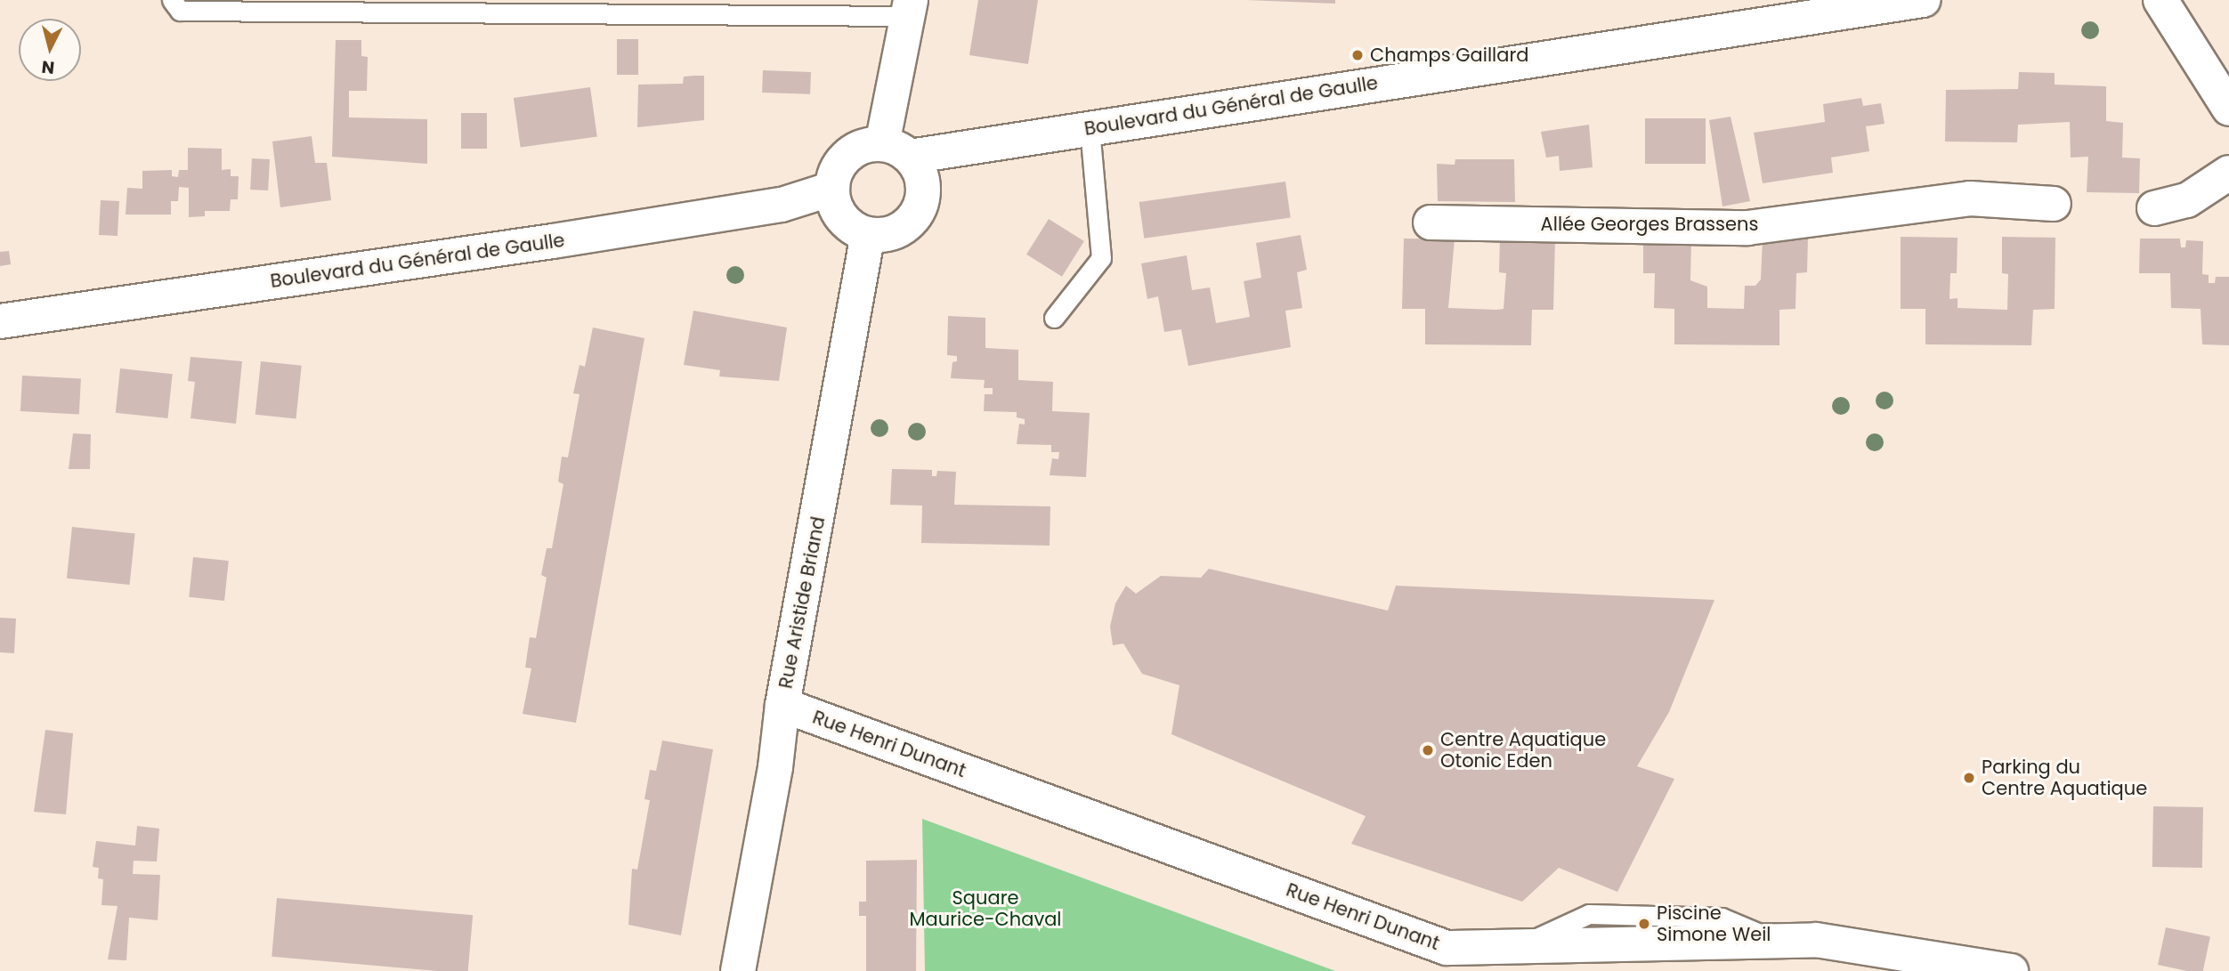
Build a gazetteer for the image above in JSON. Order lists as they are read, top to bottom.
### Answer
{
  "streets": {
    "street": [
      "Boulevard du Général de Gaulle",
      "Allée Georges Brassens",
      "Rue Aristide Briand",
      "Rue Henri Dunant"
    ]
  },
  "crossings": [
    ["Boulevard du Général de Gaulle", "Rue Aristide Briand"],
    ["Rue Aristide Briand", "Rue Henri Dunant"]
  ],
  "parks": ["Square Maurice-Chaval"],
  "places": [
    "Champs Gaillard",
    "Centre Aquatique Otonic Eden",
    "Parking du Centre Aquatique",
    "Piscine Simone Weil"
  ],
  "north": "bottom"
}
